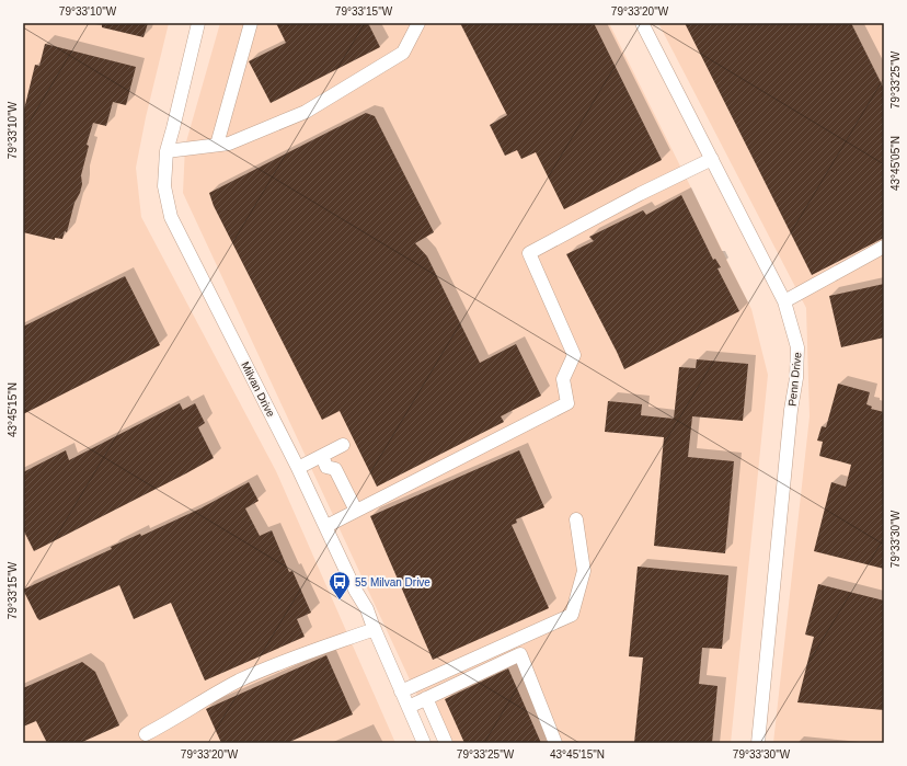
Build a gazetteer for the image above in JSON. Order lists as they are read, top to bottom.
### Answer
{
  "streets": {
    "street": ["Penn Drive", "Milvan Drive"]
  },
  "places": {
    "bus stop": ["55 Milvan Drive"]
  },
  "coordinates": [
    "79°33'10\"W",
    "79°33'15\"W",
    "79°33'20\"W",
    "79°33'25\"W",
    "43°45'05\"N",
    "43°45'15\"N",
    "79°33'30\"W"
  ]
}
